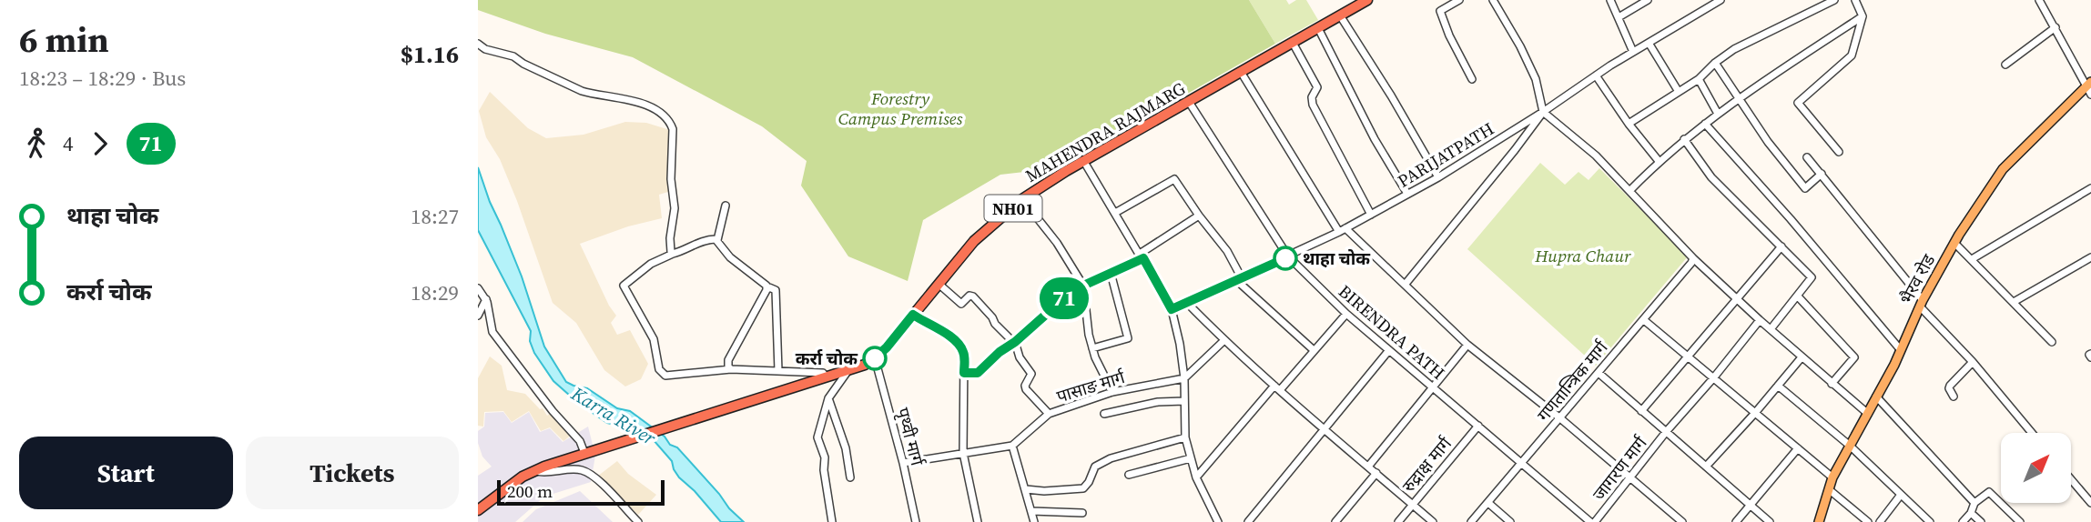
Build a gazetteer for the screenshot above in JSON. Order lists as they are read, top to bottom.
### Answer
{
  "streets": {
    "highway": ["MAHENDRA RAJMARG", "NH01"],
    "main road": ["भैरव रोड"],
    "street": [
      "PARIJATPATH",
      "BIRENDRA PATH",
      "गणतान्त्रिक मार्ग",
      "पासाङ मार्ग",
      "पृथ्वी मार्ग",
      "रुद्राक्ष मार्ग",
      "जागरण मार्ग"
    ]
  },
  "crossings": [
    ["MAHENDRA RAJMARG", "BIRENDRA PATH"],
    ["MAHENDRA RAJMARG", "पृथ्वी मार्ग"],
    ["PARIJATPATH", "BIRENDRA PATH"],
    ["BIRENDRA PATH", "गणतान्त्रिक मार्ग"],
    ["BIRENDRA PATH", "रुद्राक्ष मार्ग"],
    ["BIRENDRA PATH", "जागरण मार्ग"]
  ],
  "water": ["Karra River"],
  "parks": ["Forestry Campus Premises", "Hupra Chaur"],
  "places": ["थाहा चोक", "कर्रा चोक"],
  "lines": ["bus line 71"],
  "scale_bar": "200 m",
  "north": "top right",
  "page": {
    "heading": ["6 min", "18:23 – 18:29 · Bus", "$1.16"],
    "on_map": "71",
    "legs": ["4", "71"],
    "list": [
      {
        "name": "थाहा चोक",
        "value": "18:27"
      },
      {
        "name": "कर्रा चोक",
        "value": "18:29"
      }
    ],
    "buttons": ["Start", "Tickets"],
    "scale": "200 m"
  }
}
